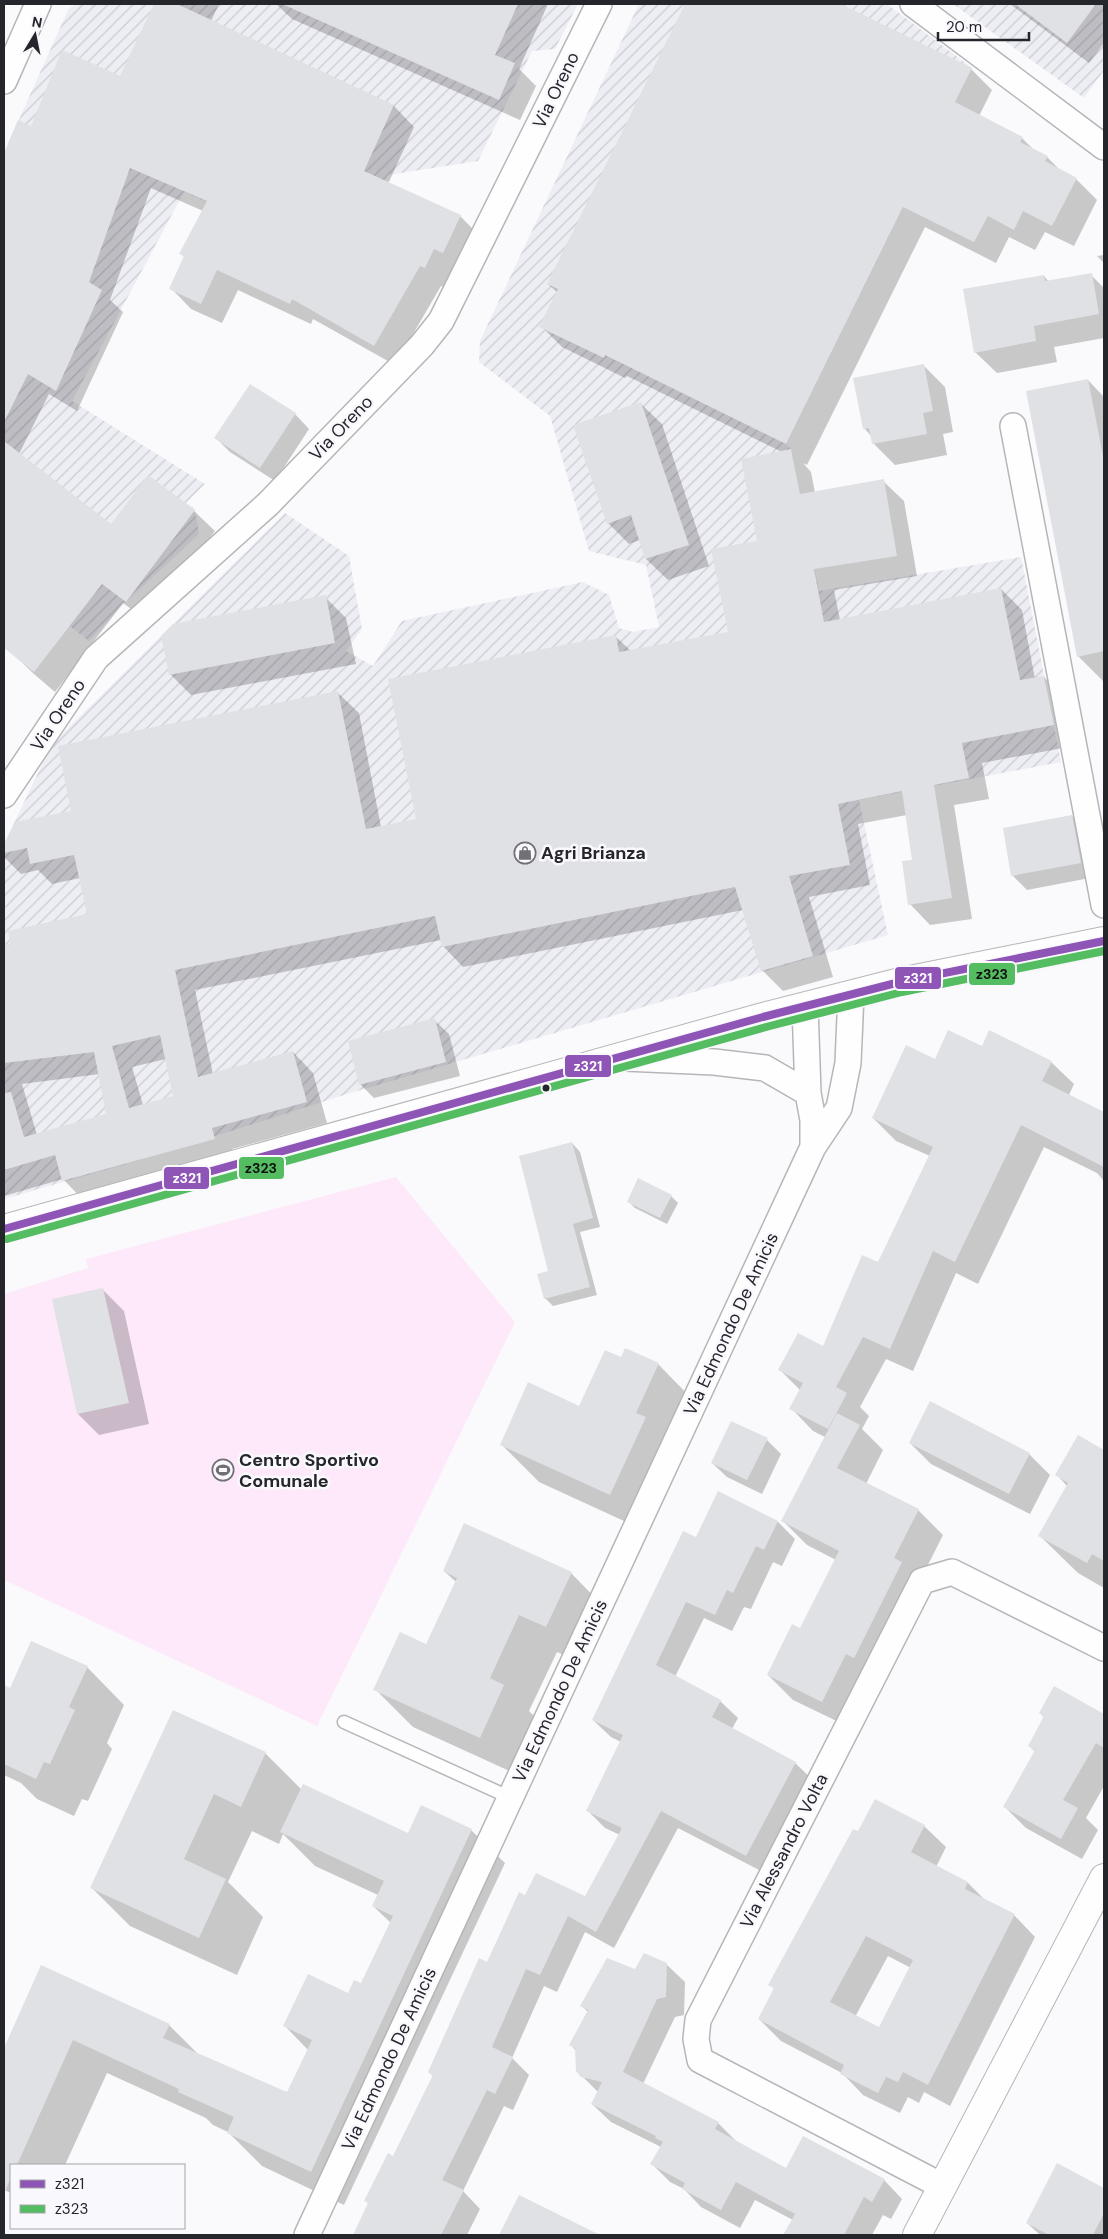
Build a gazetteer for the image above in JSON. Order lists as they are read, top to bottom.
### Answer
{
  "streets": {
    "street": ["Via Oreno", "Via Edmondo De Amicis", "Via Alessandro Volta"]
  },
  "places": {
    "shop": ["Agri Brianza"],
    "sports": ["Centro Sportivo Comunale"]
  },
  "lines": ["transit line z321", "transit line z323"],
  "legend": ["z321", "z323"],
  "scale_bar": "20 m",
  "north": "top"
}
